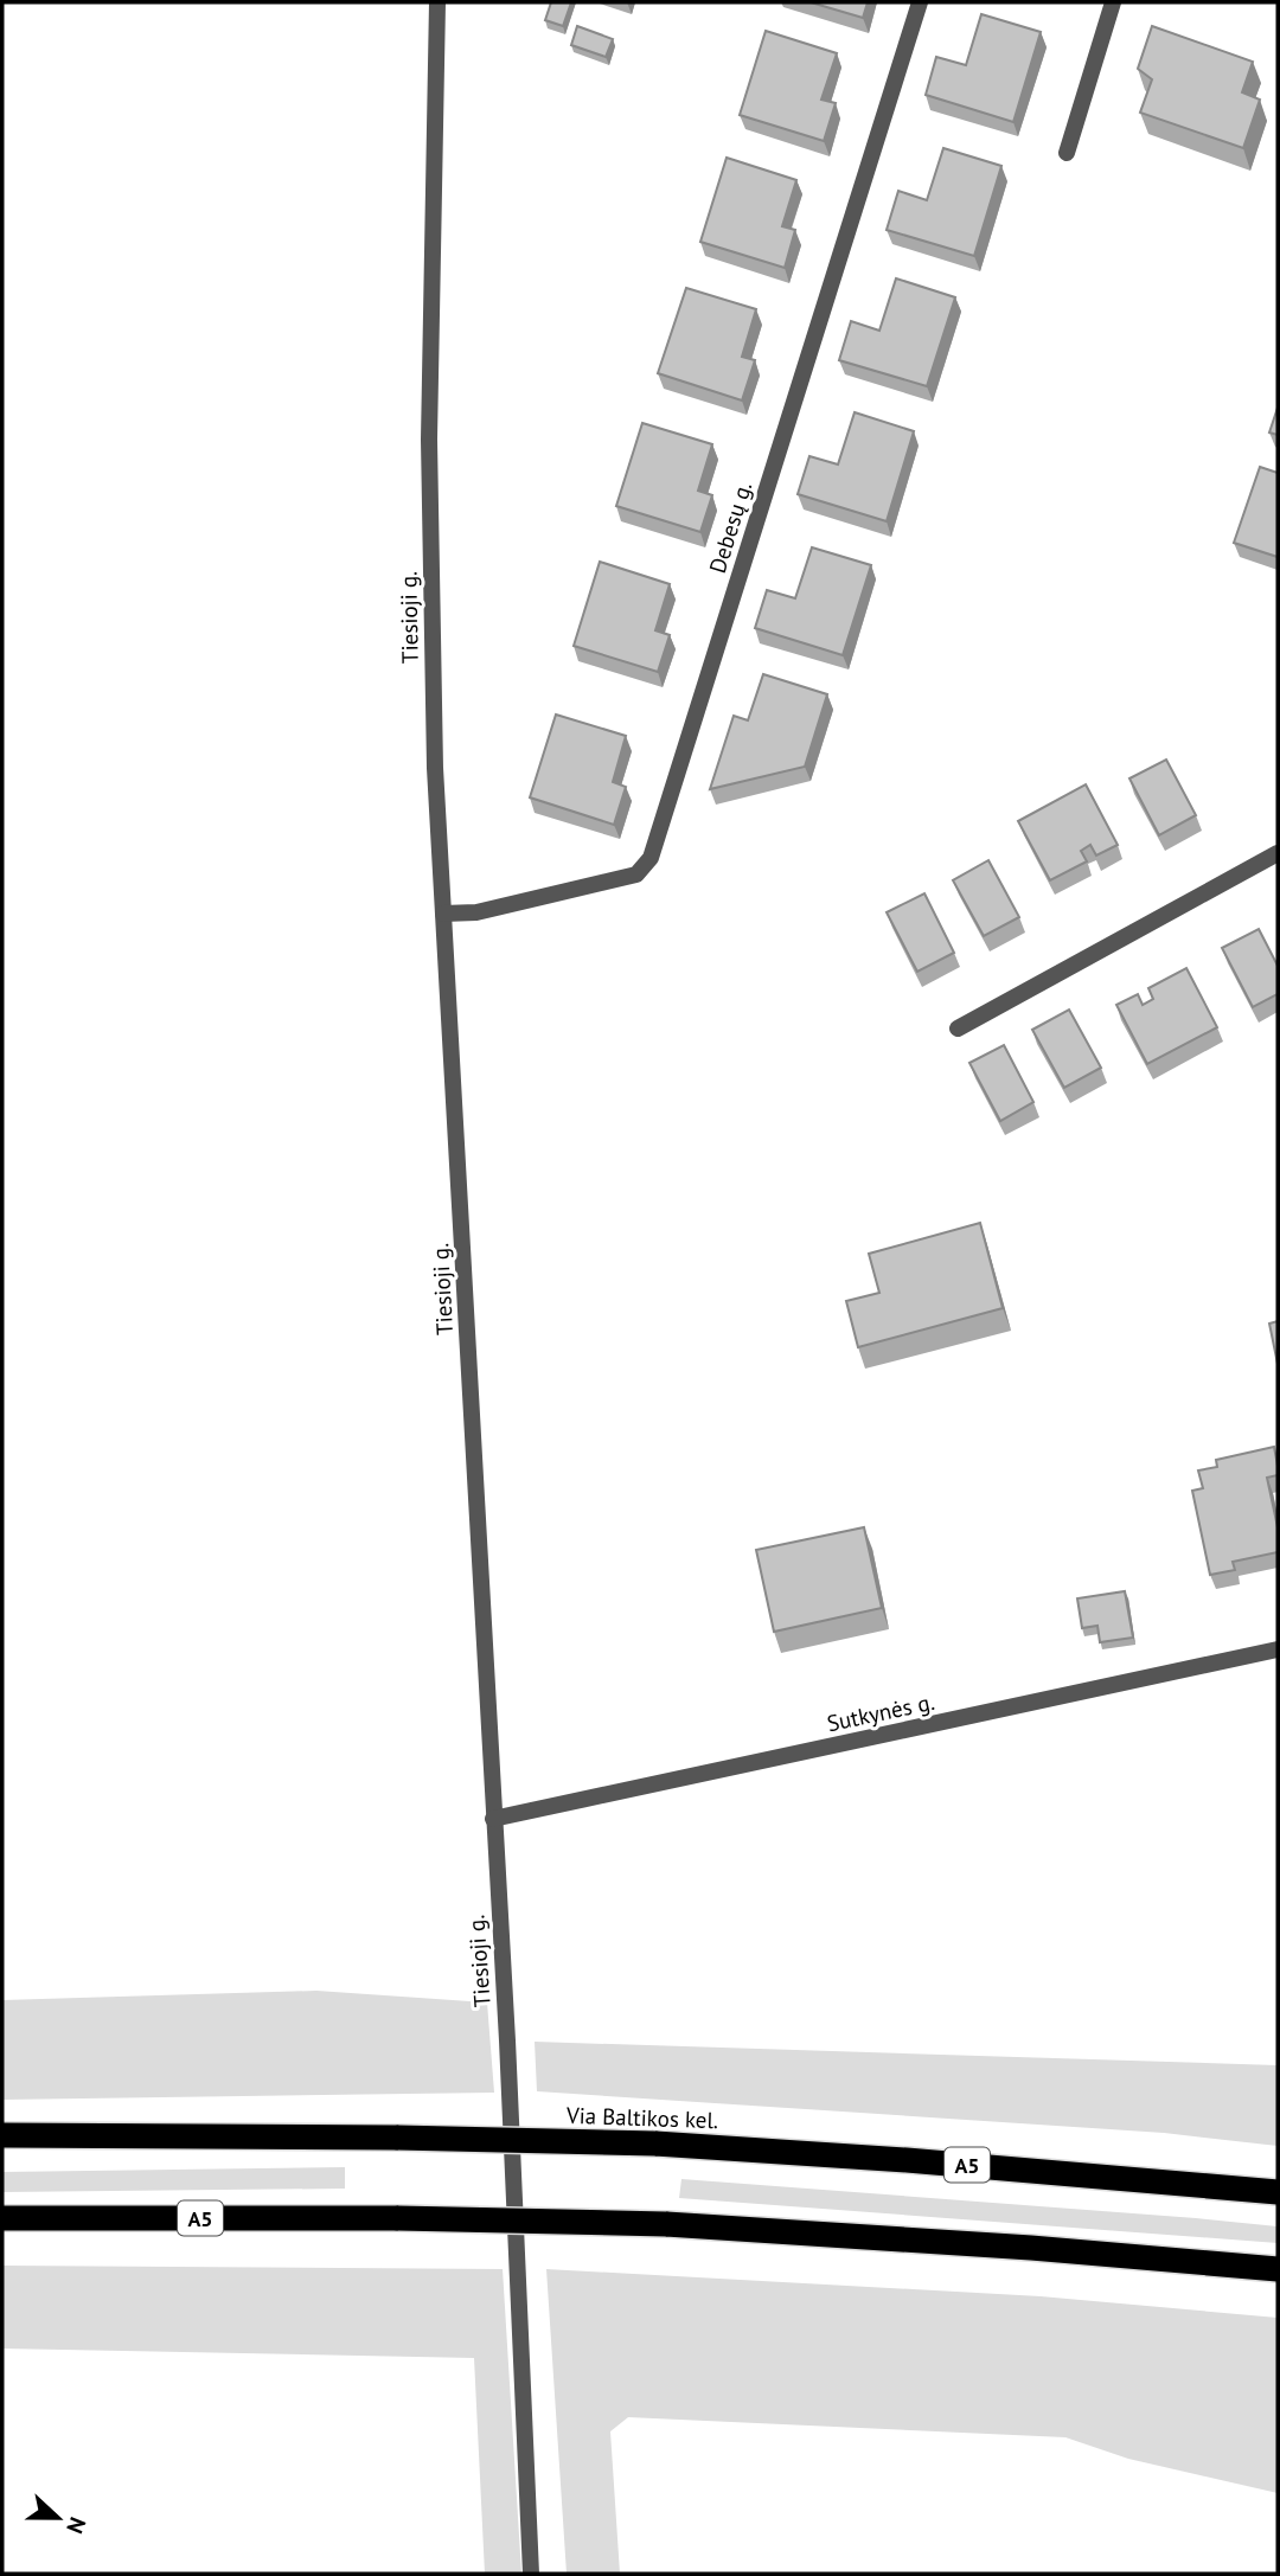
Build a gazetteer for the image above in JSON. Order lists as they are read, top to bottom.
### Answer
{
  "streets": {
    "highway": ["Via Baltikos kel.", "A5"],
    "street": ["Debesų g.", "Tiesioji g.", "Sutkynės g."]
  },
  "crossings": [
    ["Debesų g.", "Tiesioji g."],
    ["Tiesioji g.", "Sutkynės g."]
  ],
  "north": "right"
}
